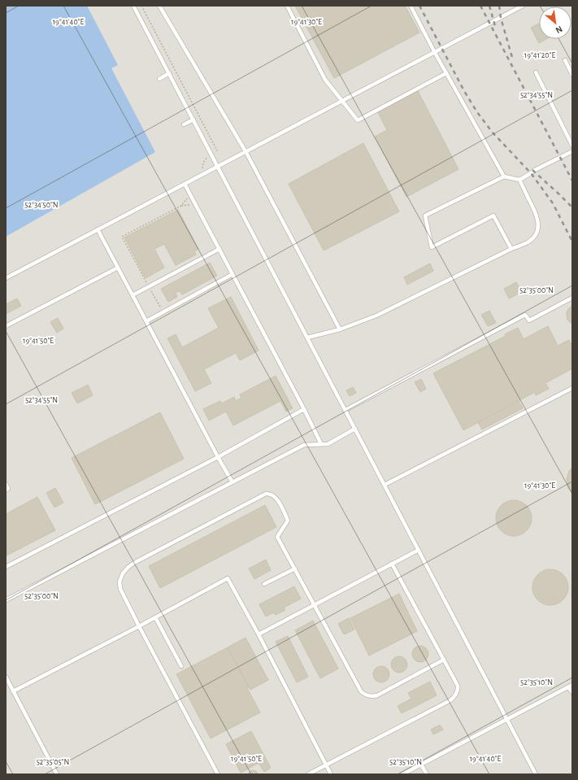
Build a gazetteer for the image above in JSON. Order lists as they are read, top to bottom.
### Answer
{
  "north": "bottom right",
  "coordinates": [
    "19°41'40\"E",
    "19°41'30\"E",
    "19°41'20\"E",
    "52°34'55\"N",
    "52°34'50\"N",
    "52°35'00\"N",
    "19°41'50\"E",
    "52°35'10\"N",
    "52°35'05\"N"
  ]
}
